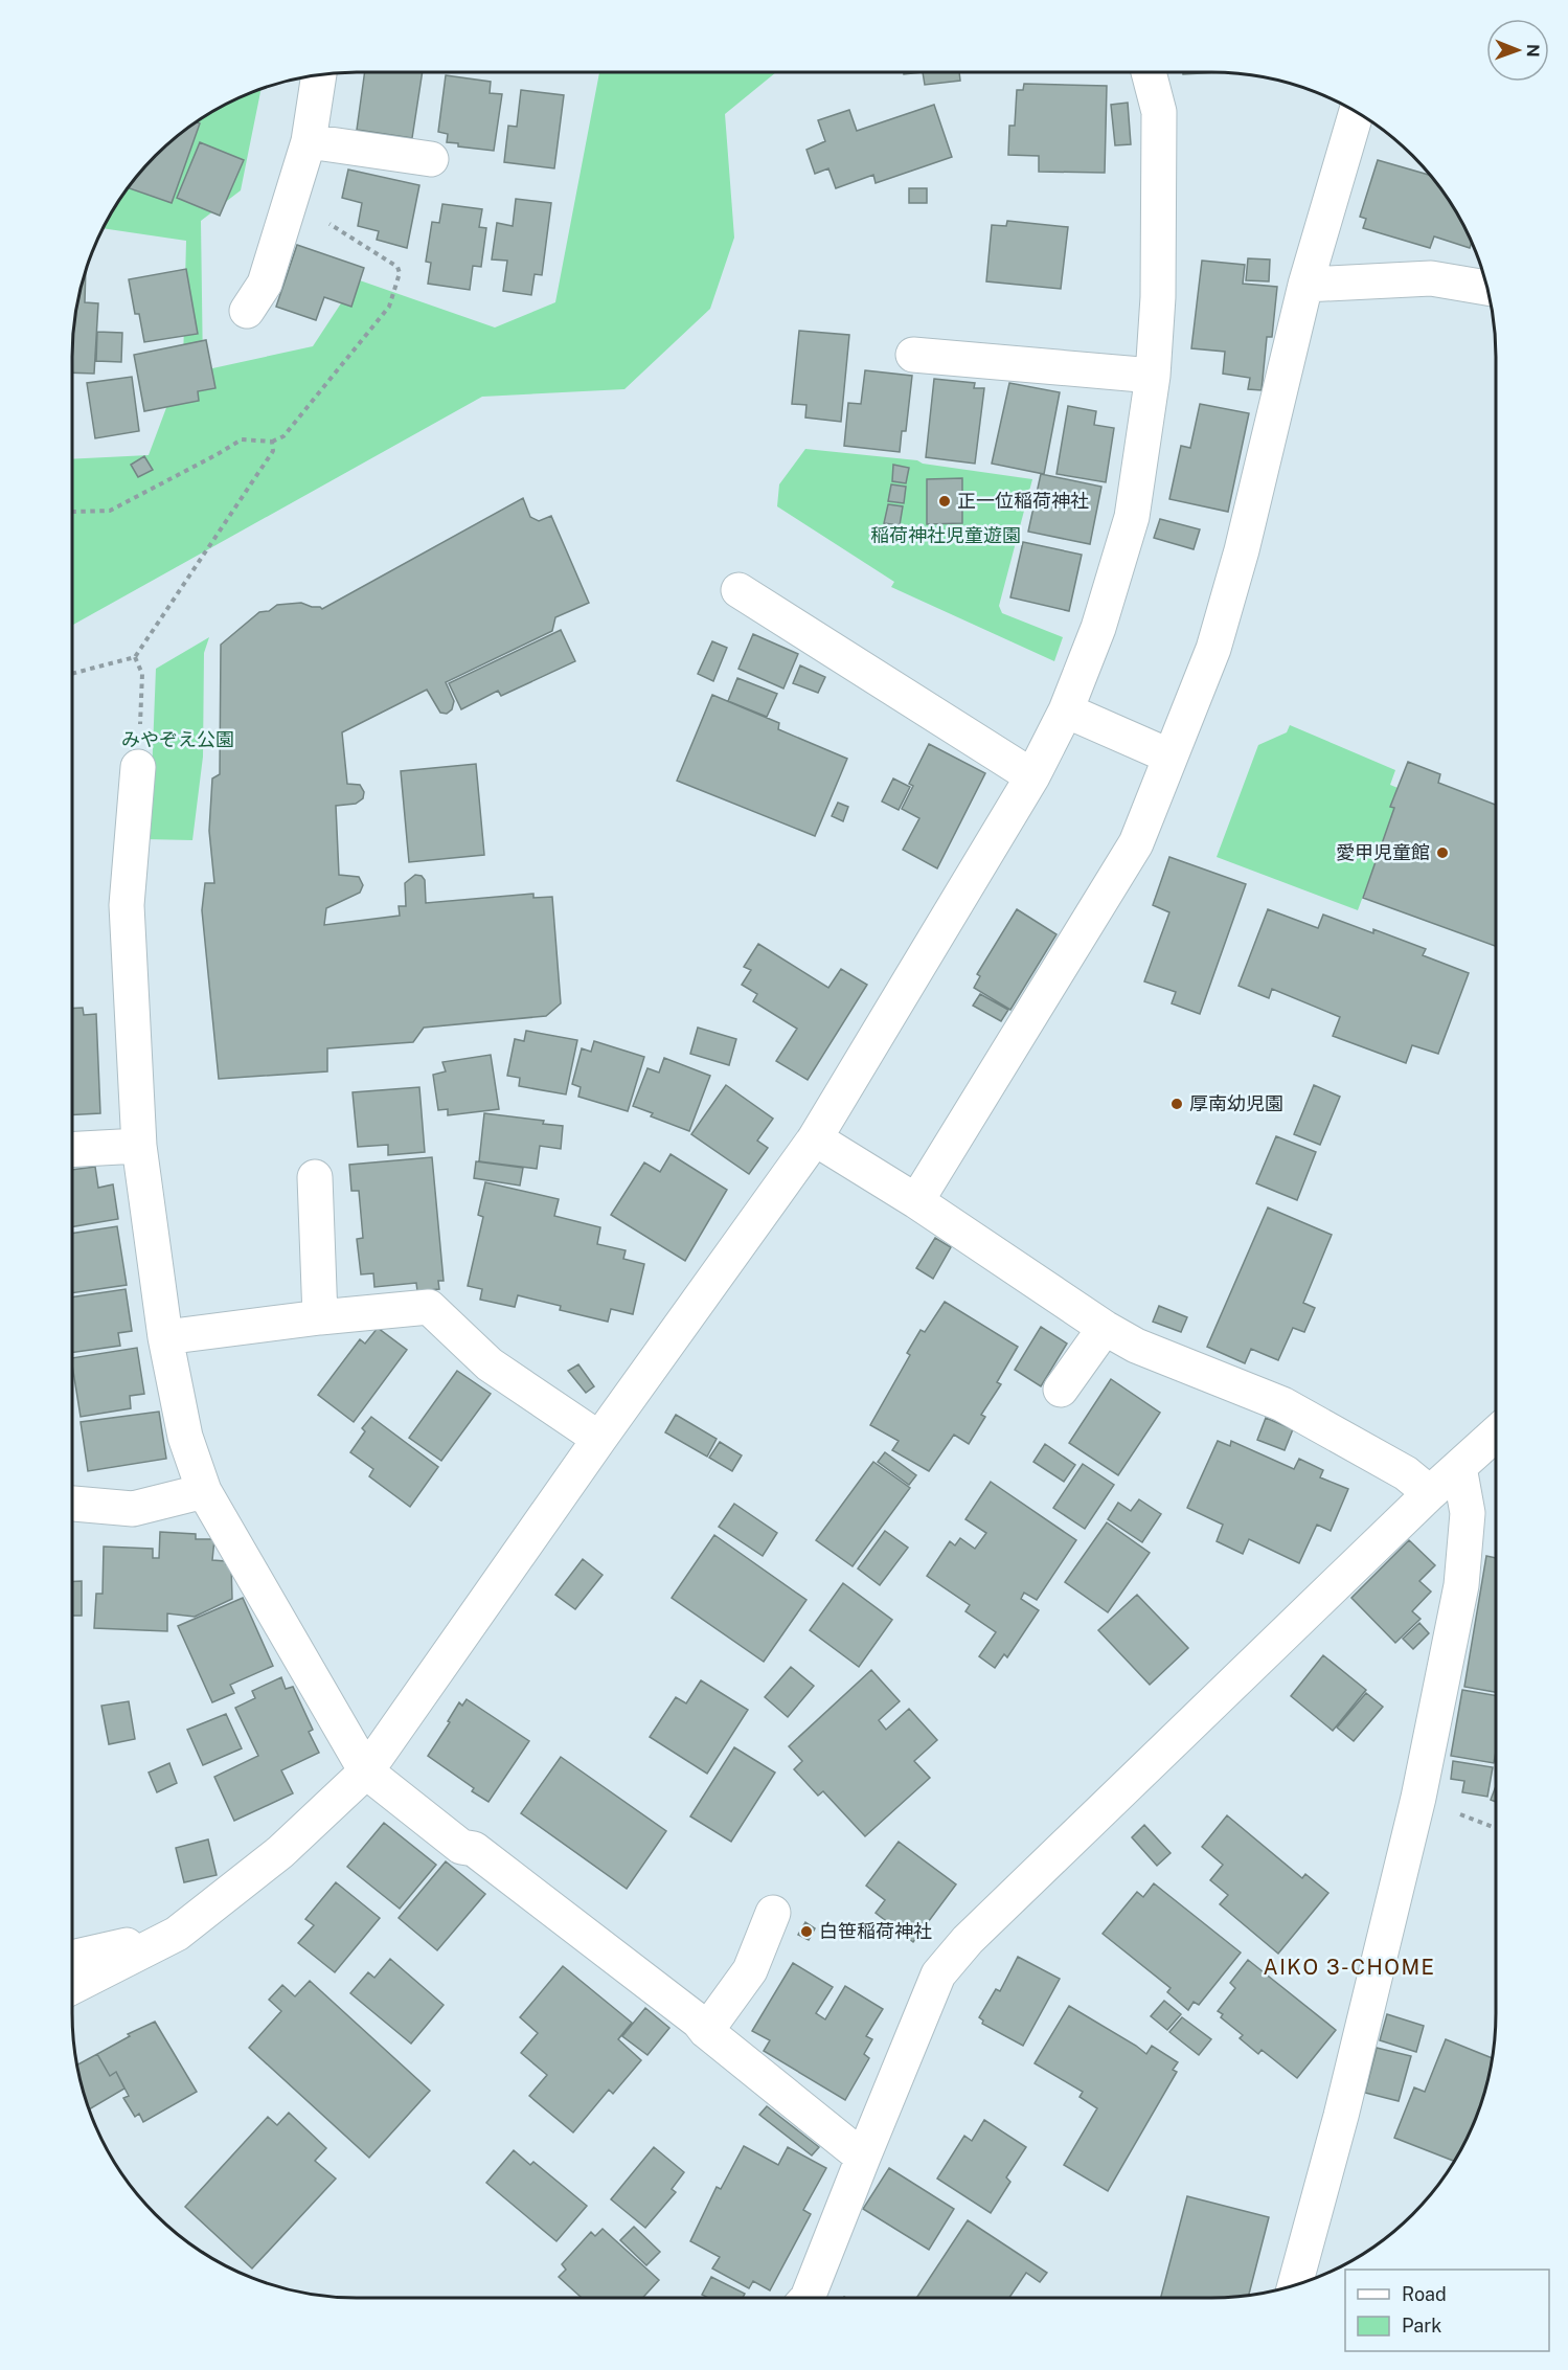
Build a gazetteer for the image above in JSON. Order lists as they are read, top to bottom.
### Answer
{
  "districts": ["AIKO 3-CHOME"],
  "parks": ["稲荷神社児童遊園", "みやぞえ公園"],
  "places": [
    "正一位稲荷神社",
    "愛甲児童館",
    "厚南幼児園",
    "白笹稲荷神社"
  ],
  "legend": ["Road", "Park"],
  "north": "right"
}
